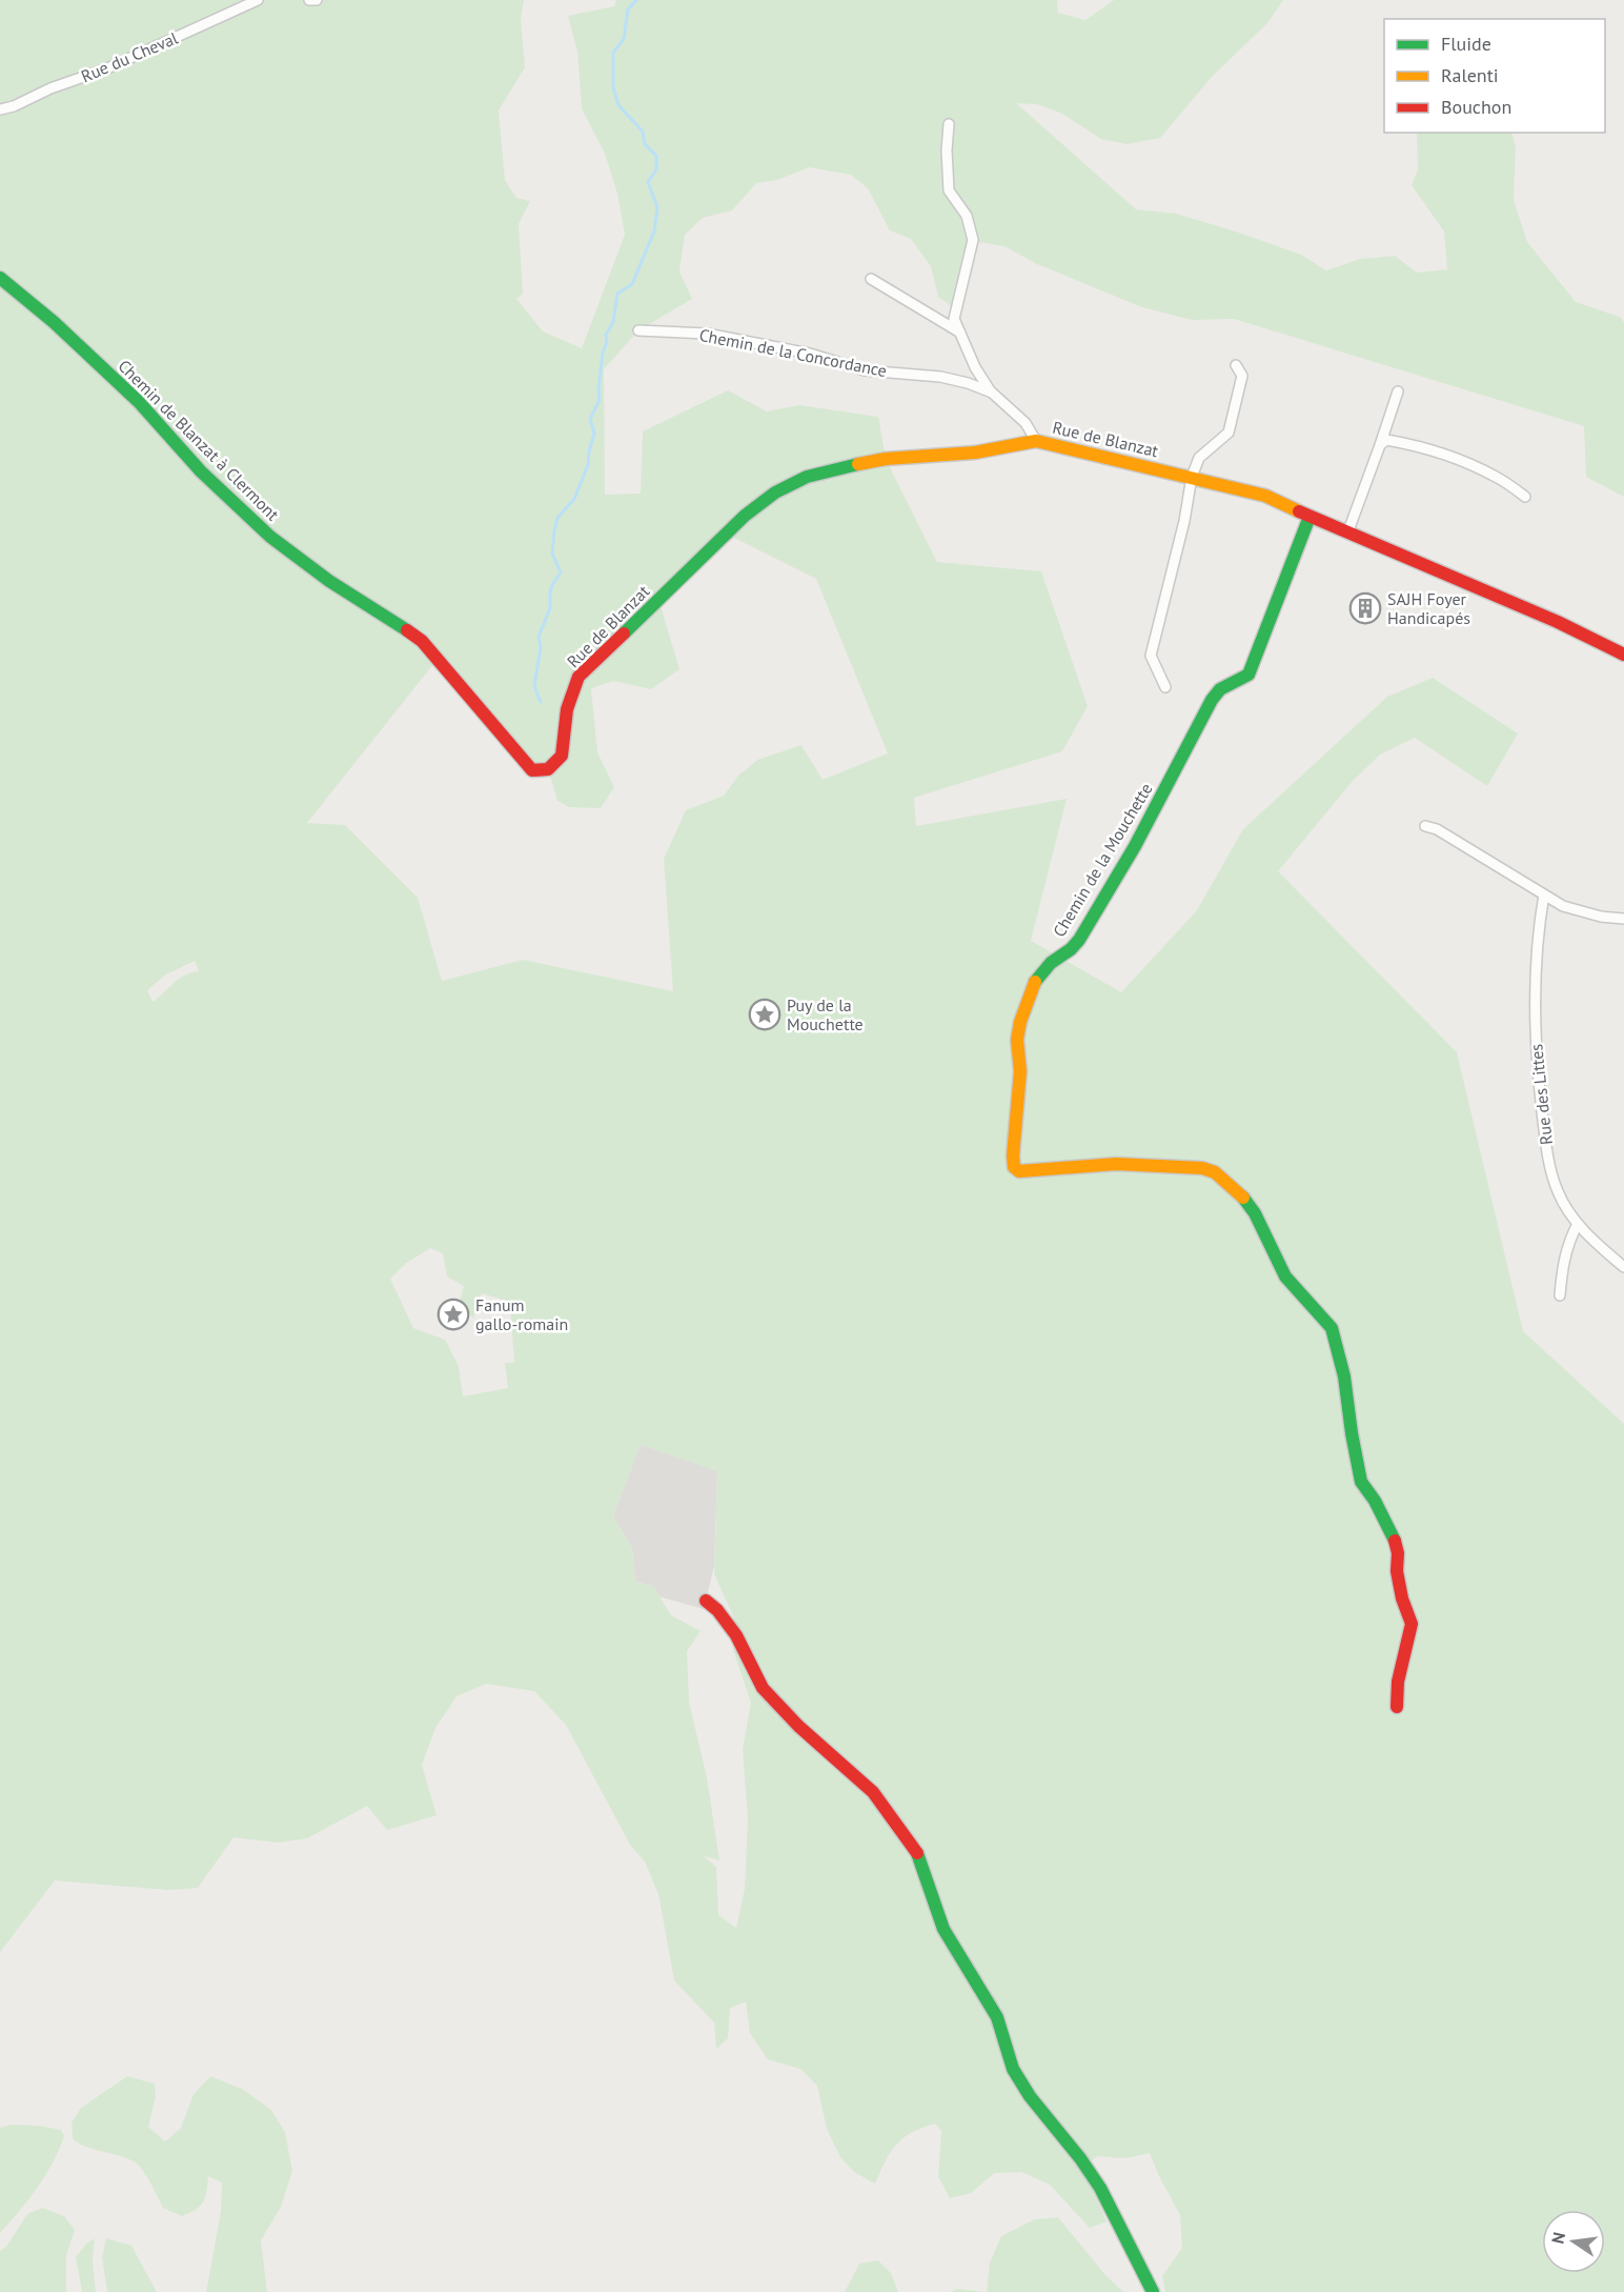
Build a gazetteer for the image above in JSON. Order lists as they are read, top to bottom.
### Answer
{
  "streets": {
    "street": [
      "Rue du Cheval",
      "Chemin de la Concordance",
      "Rue de Blanzat",
      "Chemin de Blanzat à Clermont",
      "Chemin de la Mouchette",
      "Rue des Littes"
    ]
  },
  "crossings": [
    ["Chemin de la Concordance", "Rue de Blanzat"],
    ["Rue de Blanzat", "Chemin de Blanzat à Clermont"],
    ["Rue de Blanzat", "Chemin de la Mouchette"]
  ],
  "places": {
    "building": ["SAJH Foyer Handicapés"],
    "place": ["Puy de la Mouchette", "Fanum gallo-romain"]
  },
  "legend": ["Fluide", "Ralenti", "Bouchon"],
  "north": "left"
}
